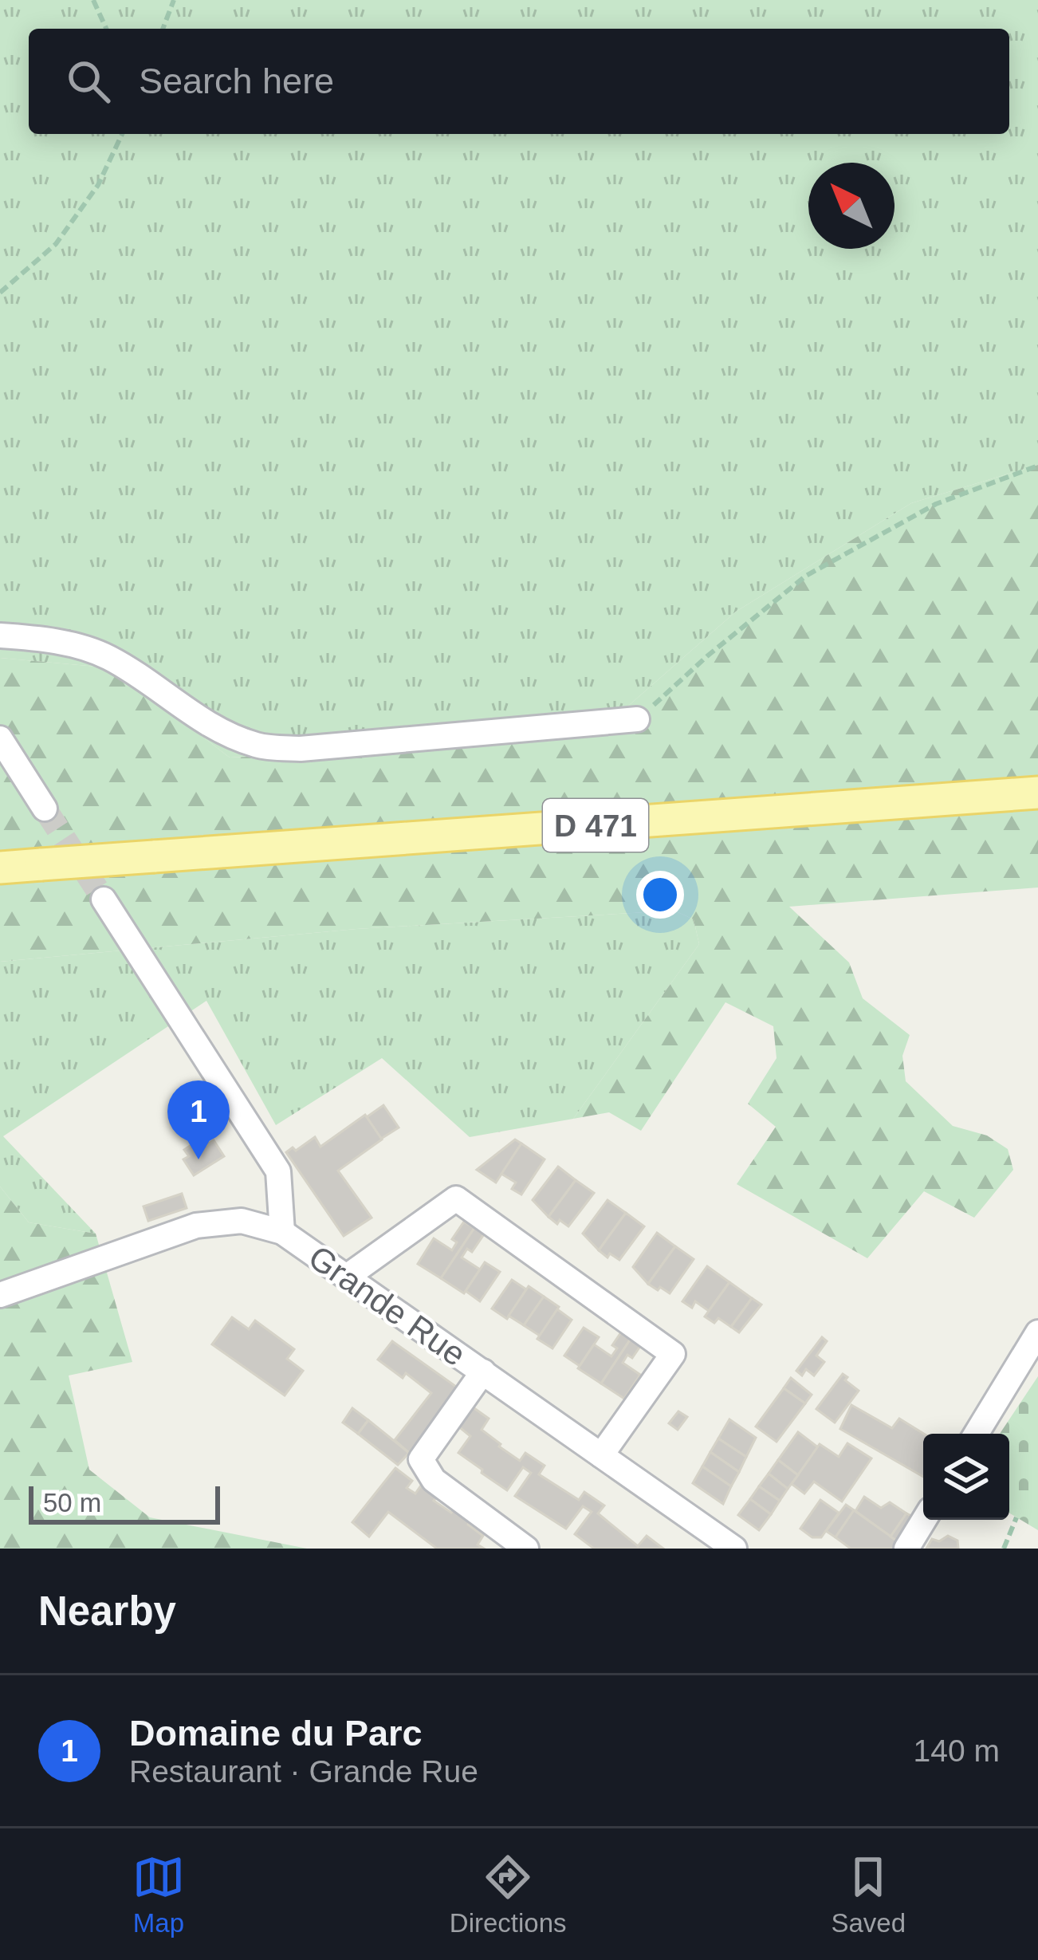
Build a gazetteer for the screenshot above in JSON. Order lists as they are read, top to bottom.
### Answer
{
  "streets": {
    "main road": ["D 471"],
    "street": ["Grande Rue"]
  },
  "scale_bar": "50 m",
  "north": "top left",
  "page": {
    "search": "Search here",
    "pins": "1",
    "scale": "50 m",
    "heading": "Nearby",
    "list": [
      {
        "mark": "1",
        "name": "Domaine du Parc",
        "note": "Restaurant · Grande Rue",
        "value": "140 m"
      }
    ],
    "nav": ["Map", "Directions", "Saved"]
  }
}
